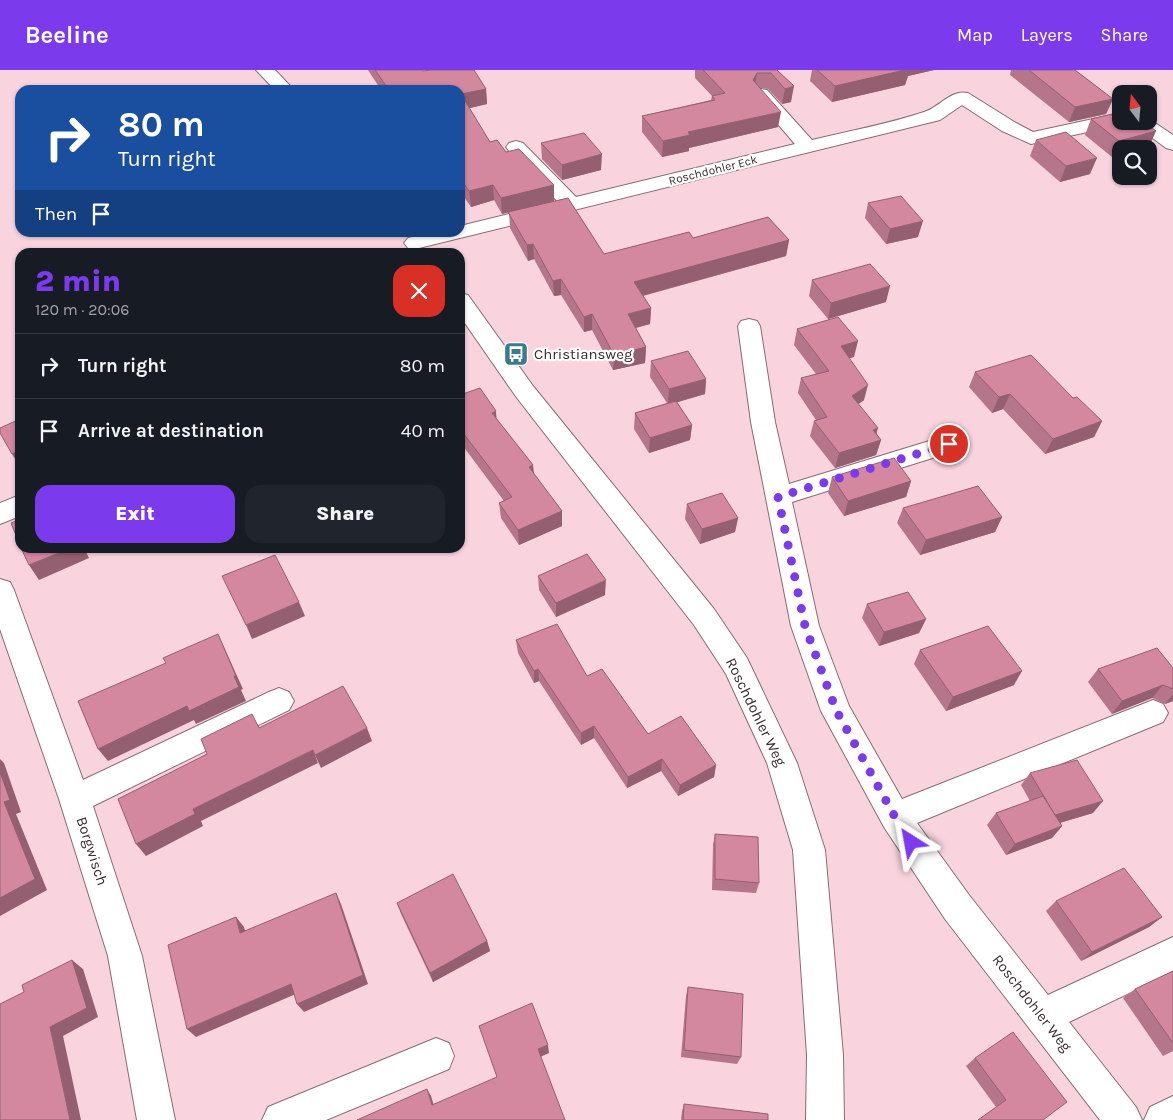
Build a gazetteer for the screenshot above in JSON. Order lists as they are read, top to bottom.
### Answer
{
  "streets": {
    "street": ["Roschdohler Eck", "Roschdohler Weg", "Borgwisch"]
  },
  "places": {
    "bus stop": ["Christiansweg"]
  },
  "north": "top",
  "page": {
    "header": "Beeline",
    "nav": ["Map", "Layers", "Share"],
    "turn": ["80 m", "Turn right"],
    "then": "Then",
    "heading": ["2 min", "120 m · 20:06"],
    "list": [
      {
        "name": "Turn right",
        "value": "80 m"
      },
      {
        "name": "Arrive at destination",
        "value": "40 m"
      }
    ],
    "buttons": ["Exit", "Share"]
  }
}
